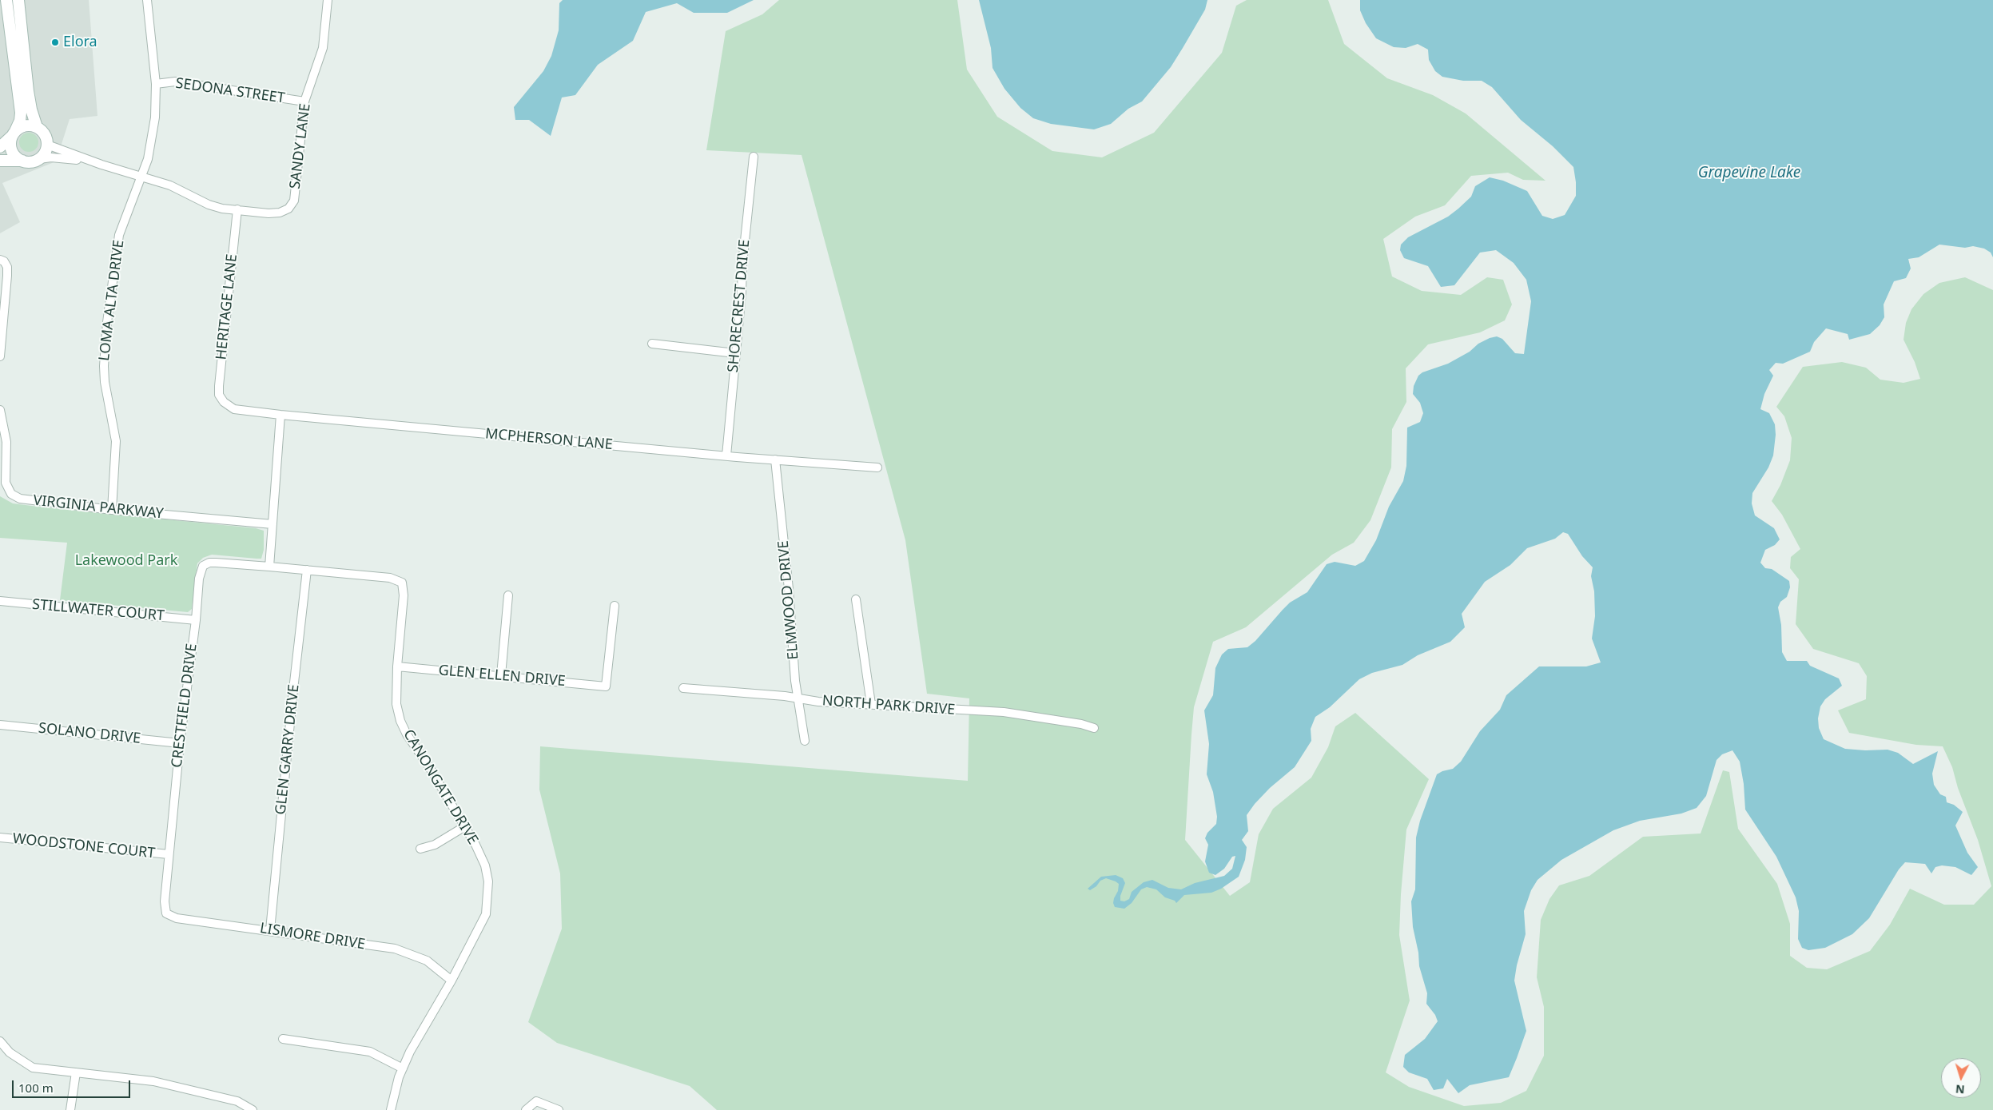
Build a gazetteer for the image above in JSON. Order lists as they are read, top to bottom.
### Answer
{
  "streets": {
    "street": [
      "SEDONA STREET",
      "SANDY LANE",
      "LOMA ALTA DRIVE",
      "SHORECREST DRIVE",
      "HERITAGE LANE",
      "MCPHERSON LANE",
      "VIRGINIA PARKWAY",
      "ELMWOOD DRIVE",
      "STILLWATER COURT",
      "GLEN ELLEN DRIVE",
      "CRESTFIELD DRIVE",
      "NORTH PARK DRIVE",
      "SOLANO DRIVE",
      "GLEN GARRY DRIVE",
      "CANONGATE DRIVE",
      "WOODSTONE COURT",
      "LISMORE DRIVE"
    ]
  },
  "crossings": [
    ["SEDONA STREET", "SANDY LANE"],
    ["SEDONA STREET", "LOMA ALTA DRIVE"],
    ["SANDY LANE", "LOMA ALTA DRIVE"],
    ["SANDY LANE", "HERITAGE LANE"],
    ["LOMA ALTA DRIVE", "VIRGINIA PARKWAY"],
    ["SHORECREST DRIVE", "MCPHERSON LANE"],
    ["HERITAGE LANE", "MCPHERSON LANE"],
    ["MCPHERSON LANE", "ELMWOOD DRIVE"],
    ["ELMWOOD DRIVE", "NORTH PARK DRIVE"],
    ["STILLWATER COURT", "CRESTFIELD DRIVE"],
    ["GLEN ELLEN DRIVE", "CANONGATE DRIVE"],
    ["CRESTFIELD DRIVE", "SOLANO DRIVE"],
    ["CRESTFIELD DRIVE", "CANONGATE DRIVE"],
    ["CRESTFIELD DRIVE", "WOODSTONE COURT"],
    ["CRESTFIELD DRIVE", "LISMORE DRIVE"],
    ["GLEN GARRY DRIVE", "CANONGATE DRIVE"],
    ["GLEN GARRY DRIVE", "LISMORE DRIVE"],
    ["CANONGATE DRIVE", "LISMORE DRIVE"]
  ],
  "water": ["Grapevine Lake"],
  "parks": ["Lakewood Park"],
  "places": ["Elora"],
  "scale_bar": "100 m",
  "north": "bottom"
}
